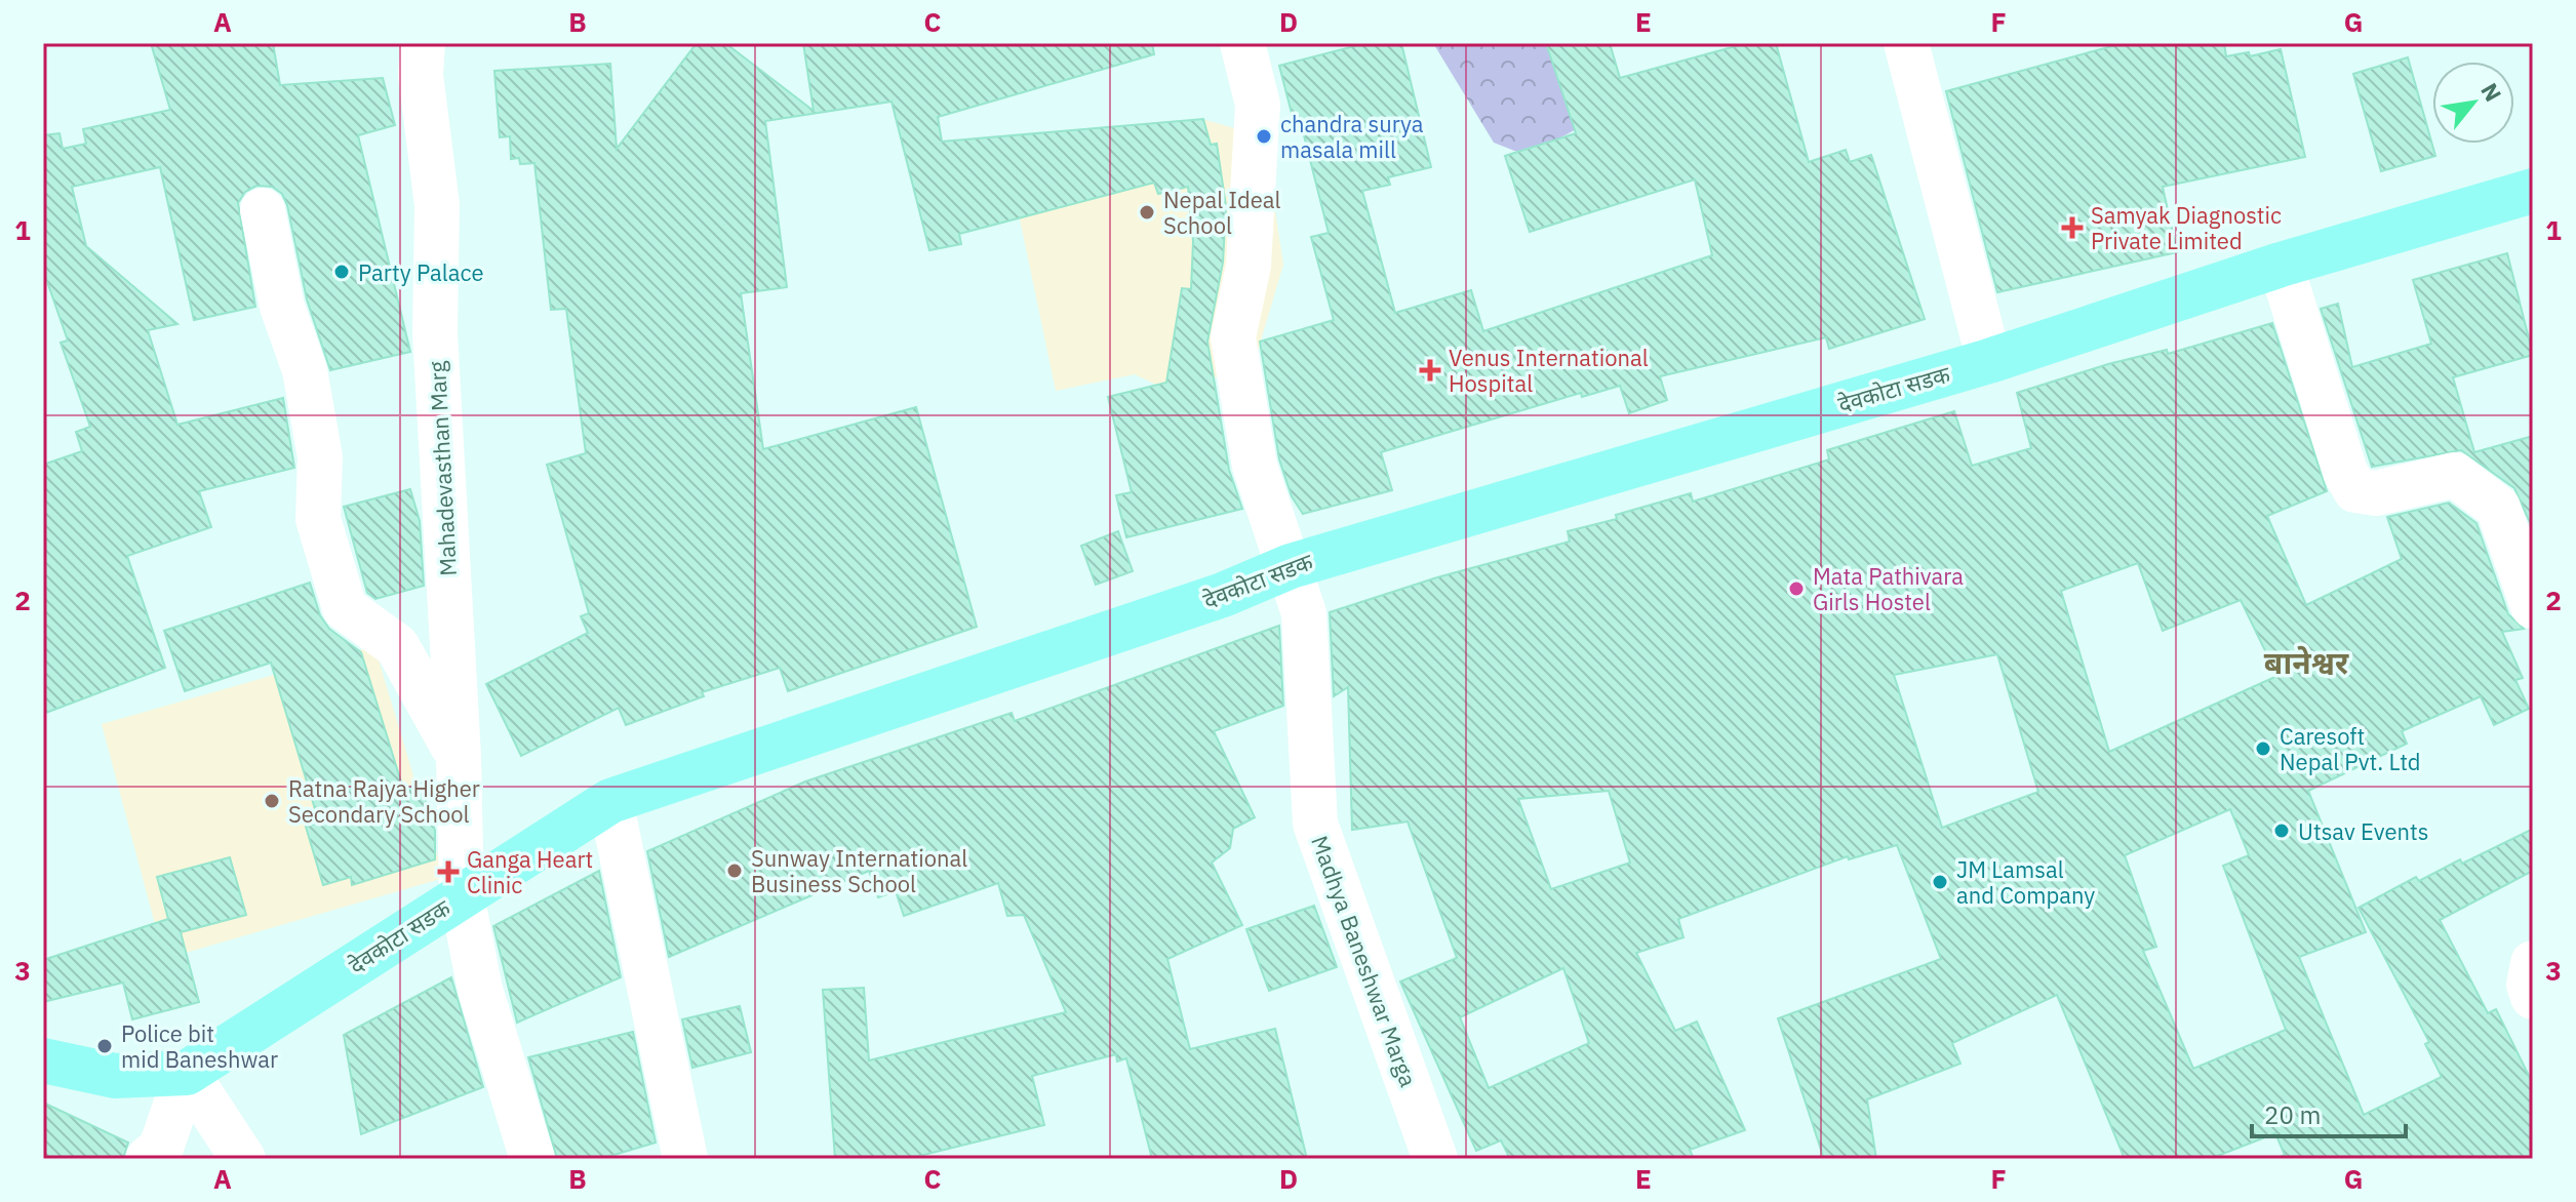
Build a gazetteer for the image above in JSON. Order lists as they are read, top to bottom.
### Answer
{
  "streets": {
    "main road": ["देवकोटा सडक"],
    "street": ["Mahadevasthan Marg", "Madhya Baneshwar Marga"]
  },
  "crossings": [
    ["देवकोटा सडक", "Mahadevasthan Marg"],
    ["देवकोटा सडक", "Madhya Baneshwar Marga"]
  ],
  "districts": ["बानेश्वर"],
  "places": {
    "other": [
      "chandra surya masala mill",
      "Nepal Ideal School",
      "Party Palace",
      "Mata Pathivara Girls Hostel",
      "Caresoft Nepal Pvt. Ltd",
      "Ratna Rajya Higher Secondary School",
      "Utsav Events",
      "Sunway International Business School",
      "JM Lamsal and Company",
      "Police bit mid Baneshwar"
    ],
    "health": ["Samyak Diagnostic Private Limited", "Venus International Hospital", "Ganga Heart Clinic"]
  },
  "scale_bar": "20 m",
  "north": "top right",
  "grid": {
    "columns": [
      "A",
      "B",
      "C",
      "D",
      "E",
      "F",
      "G"
    ],
    "rows": ["1", "2", "3"]
  }
}
